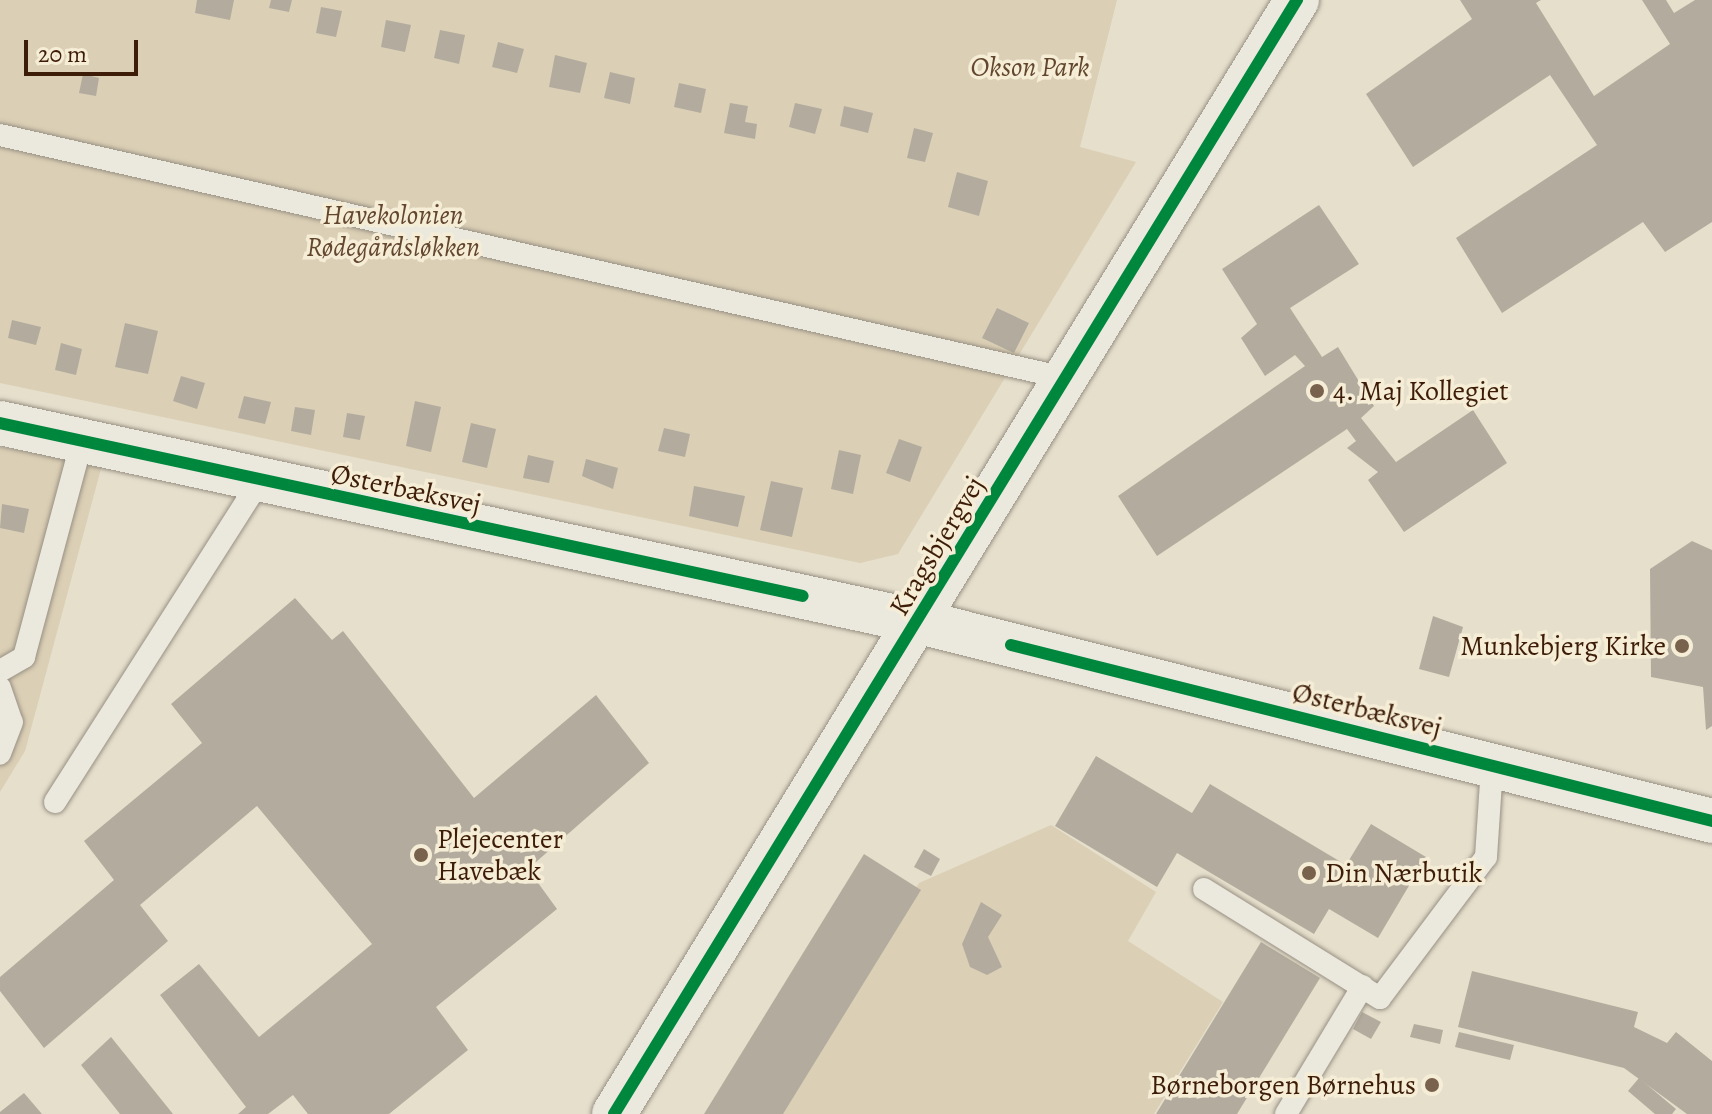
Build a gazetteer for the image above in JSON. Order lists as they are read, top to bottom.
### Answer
{
  "streets": {
    "street": ["Østerbæksvej", "Kragsbjergvej"]
  },
  "crossings": [
    ["Østerbæksvej", "Kragsbjergvej"]
  ],
  "parks": ["Okson Park", "Havekolonien Rødegårdsløkken"],
  "places": [
    "4. Maj Kollegiet",
    "Munkebjerg Kirke",
    "Plejecenter Havebæk",
    "Din Nærbutik",
    "Børneborgen Børnehus"
  ],
  "scale_bar": "20 m"
}
